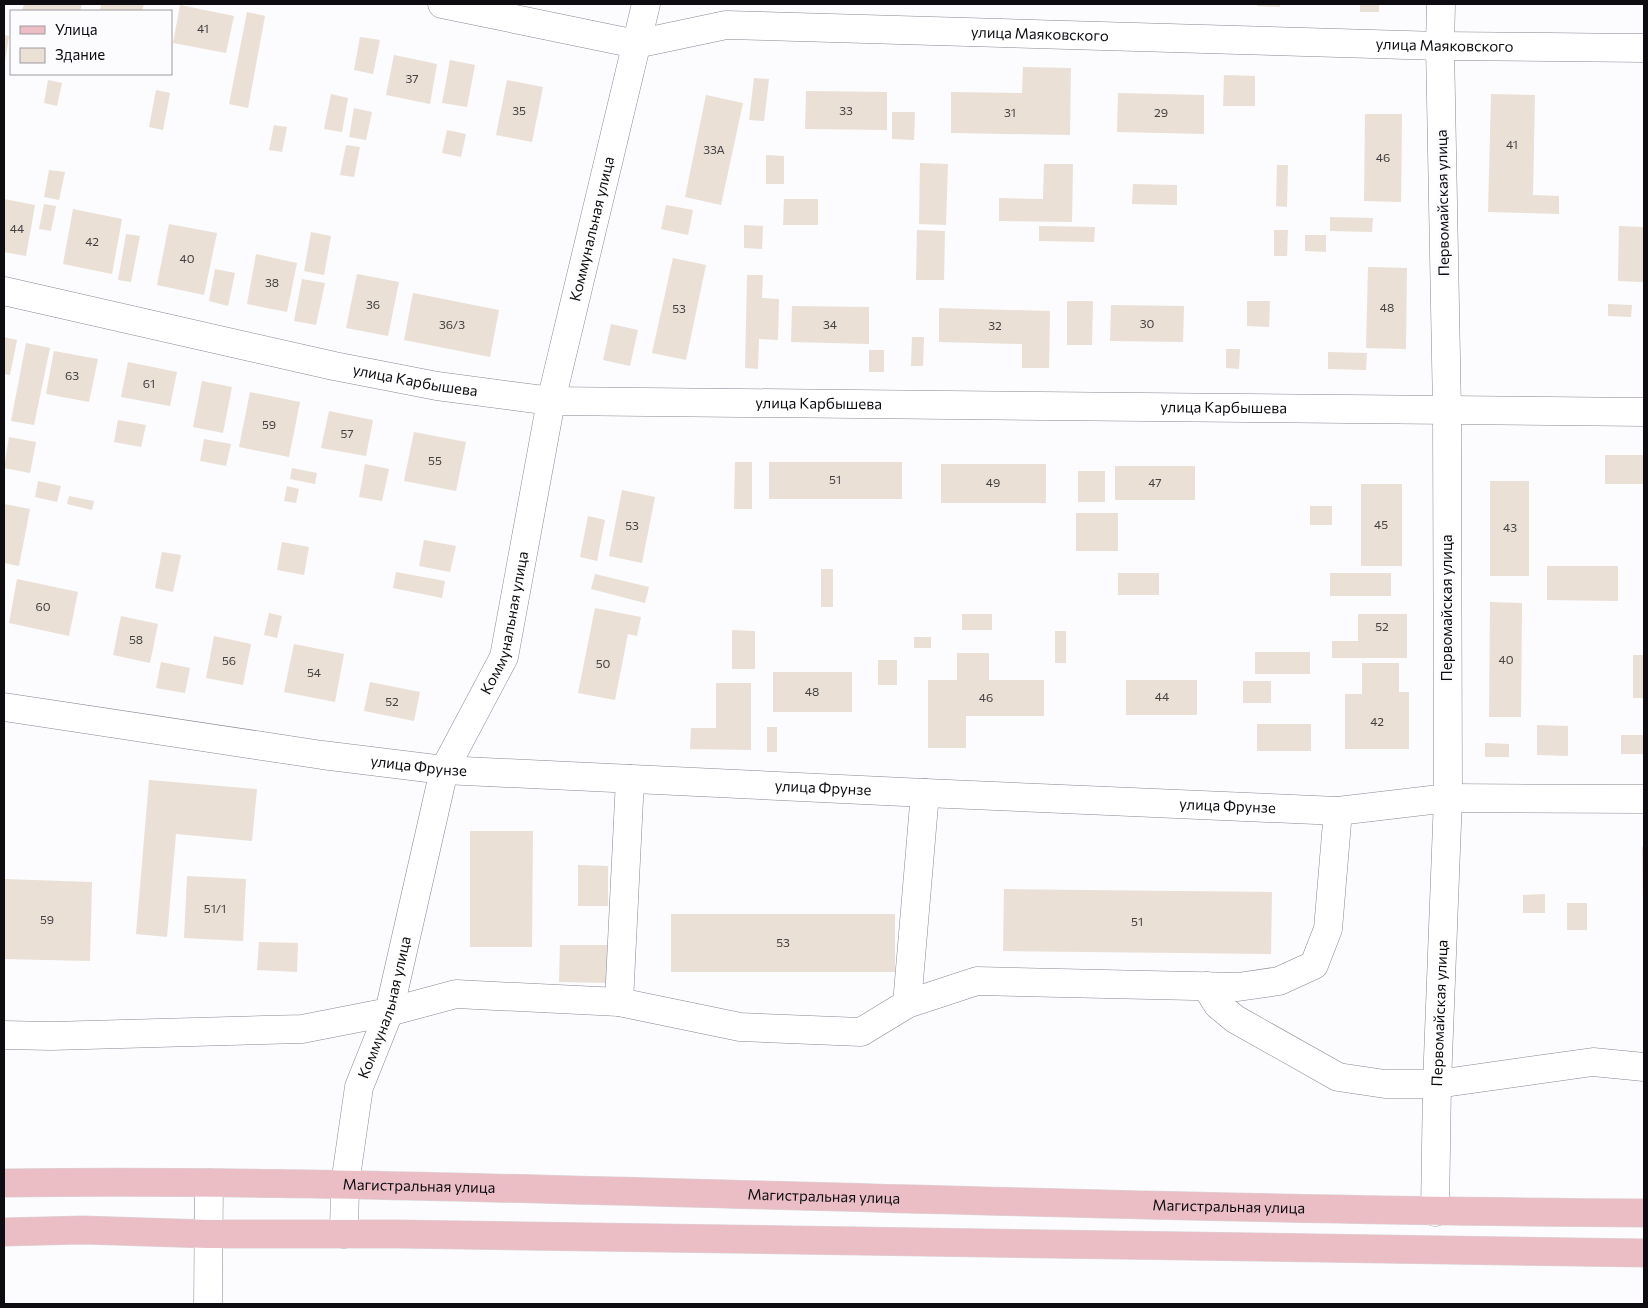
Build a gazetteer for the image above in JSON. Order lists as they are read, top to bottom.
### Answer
{
  "streets": {
    "main road": ["Магистральная улица"],
    "street": [
      "улица Маяковского",
      "Первомайская улица",
      "Коммунальная улица",
      "улица Карбышева",
      "улица Фрунзе"
    ]
  },
  "crossings": [
    ["улица Маяковского", "Первомайская улица"],
    ["улица Маяковского", "Коммунальная улица"],
    ["Первомайская улица", "улица Карбышева"],
    ["Первомайская улица", "улица Фрунзе"],
    ["Первомайская улица", "Магистральная улица"],
    ["Коммунальная улица", "улица Карбышева"],
    ["Коммунальная улица", "улица Фрунзе"],
    ["Коммунальная улица", "Магистральная улица"]
  ],
  "house_numbers": [
    "41",
    "37",
    "35",
    "33",
    "31",
    "29",
    "41",
    "33А",
    "46",
    "44",
    "42",
    "40",
    "38",
    "36",
    "48",
    "53",
    "30",
    "36/3",
    "34",
    "32",
    "63",
    "61",
    "59",
    "57",
    "55",
    "51",
    "49",
    "47",
    "45",
    "53",
    "43",
    "60",
    "52",
    "58",
    "40",
    "56",
    "50",
    "54",
    "48",
    "44",
    "46",
    "52",
    "42",
    "51/1",
    "59",
    "51",
    "53"
  ],
  "legend": ["Улица", "Здание"]
}
